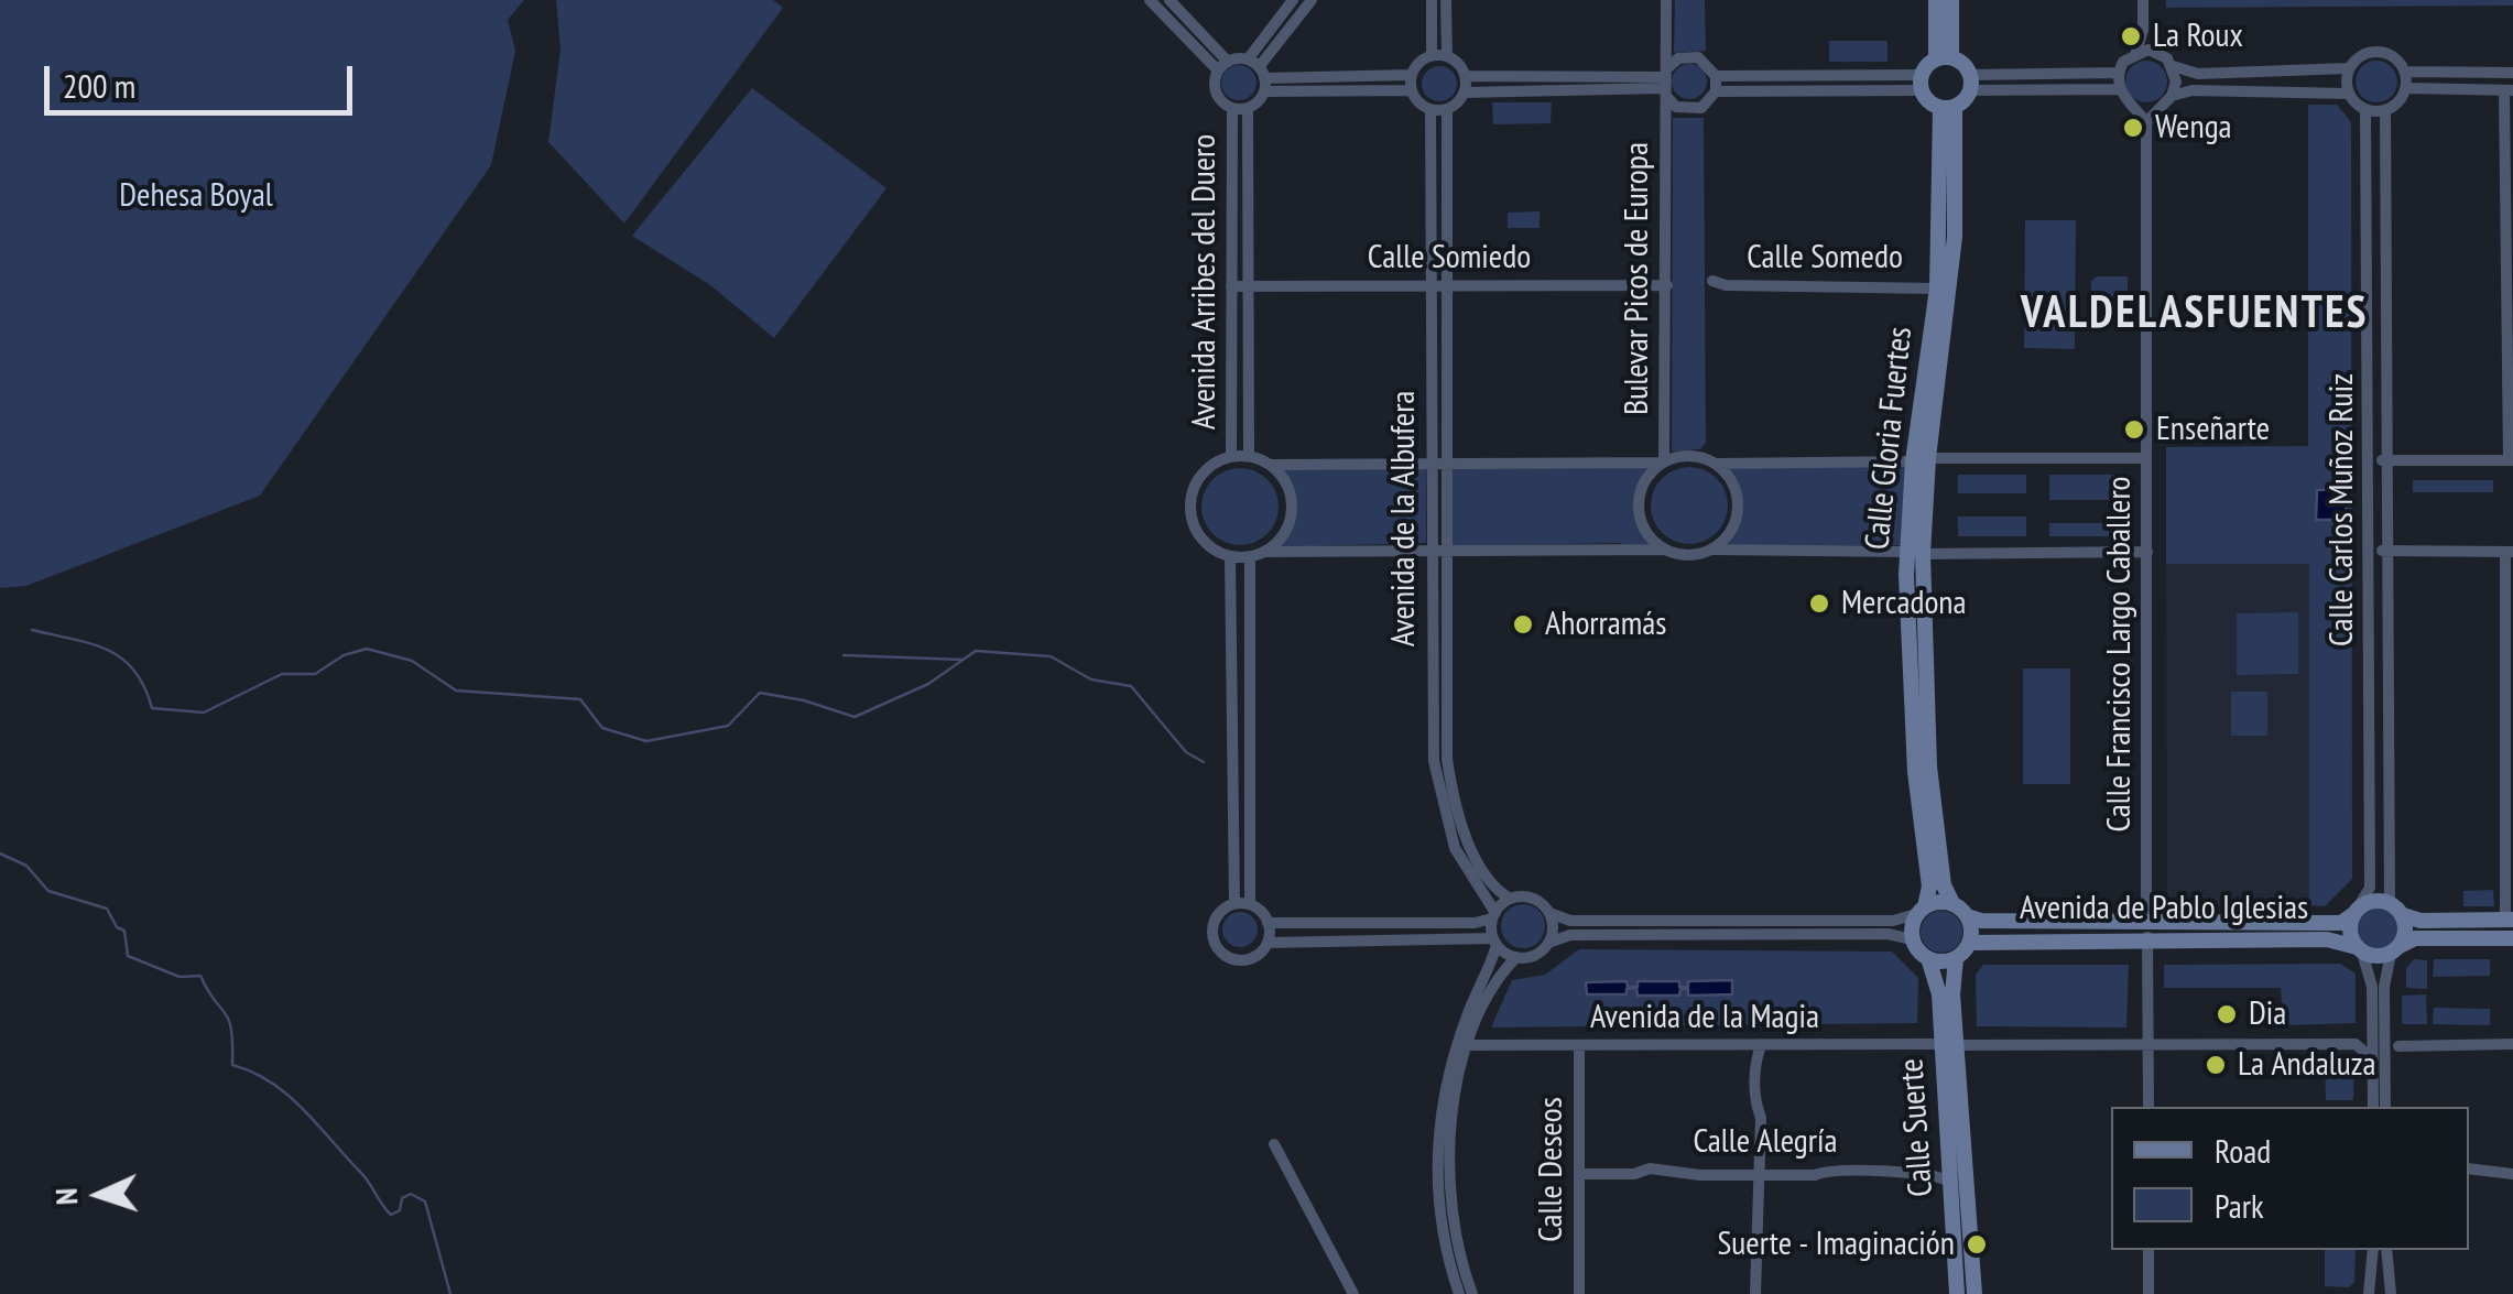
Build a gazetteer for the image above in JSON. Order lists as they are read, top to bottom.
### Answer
{
  "streets": {
    "main road": ["Calle Gloria Fuertes", "Avenida de Pablo Iglesias", "Calle Suerte"],
    "street": [
      "Calle Somiedo",
      "Calle Somedo",
      "Bulevar Picos de Europa",
      "Avenida Arribes del Duero",
      "Calle Carlos Muñoz Ruiz",
      "Avenida de la Albufera",
      "Calle Francisco Largo Caballero",
      "Avenida de la Magia",
      "Calle Alegría",
      "Calle Deseos"
    ]
  },
  "crossings": [
    ["Calle Somiedo", "Bulevar Picos de Europa"],
    ["Calle Somiedo", "Avenida Arribes del Duero"],
    ["Calle Somiedo", "Avenida de la Albufera"],
    ["Calle Somedo", "Calle Gloria Fuertes"],
    ["Calle Gloria Fuertes", "Avenida de Pablo Iglesias"],
    ["Calle Gloria Fuertes", "Calle Suerte"],
    ["Calle Carlos Muñoz Ruiz", "Avenida de Pablo Iglesias"],
    ["Calle Francisco Largo Caballero", "Avenida de Pablo Iglesias"],
    ["Calle Francisco Largo Caballero", "Avenida de la Magia"],
    ["Avenida de Pablo Iglesias", "Calle Suerte"],
    ["Avenida de la Magia", "Calle Suerte"],
    ["Avenida de la Magia", "Calle Deseos"],
    ["Calle Suerte", "Calle Alegría"],
    ["Calle Alegría", "Calle Deseos"]
  ],
  "districts": ["VALDELASFUENTES"],
  "parks": ["Dehesa Boyal"],
  "places": [
    "La Roux",
    "Wenga",
    "Enseñarte",
    "Mercadona",
    "Ahorramás",
    "Dia",
    "La Andaluza",
    "Suerte - Imaginación"
  ],
  "legend": ["Road", "Park"],
  "scale_bar": "200 m",
  "north": "left"
}
